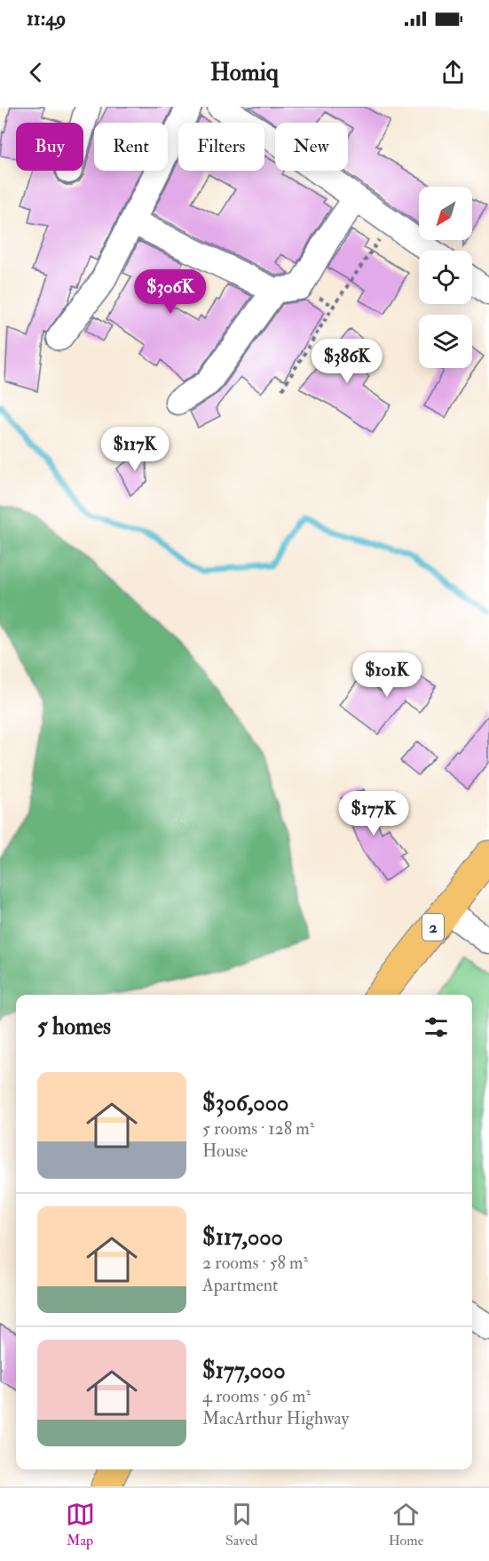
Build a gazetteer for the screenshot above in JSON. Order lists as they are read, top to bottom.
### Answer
{
  "streets": {
    "highway": ["2"]
  },
  "north": "bottom left",
  "page": {
    "status": "11:49",
    "header": "Homiq",
    "chip": [
      "Buy",
      "Rent",
      "Filters",
      "New"
    ],
    "price": [
      "$306K",
      "$386K",
      "$117K",
      "$101K",
      "$177K"
    ],
    "heading": "5 homes",
    "list": [
      {
        "name": "$306,000",
        "note": "5 rooms · 128 m² · House"
      },
      {
        "name": "$117,000",
        "note": "2 rooms · 58 m² · Apartment"
      },
      {
        "name": "$177,000",
        "note": "4 rooms · 96 m² · MacArthur Highway"
      }
    ],
    "tabs": ["Map", "Saved", "Home"]
  }
}
